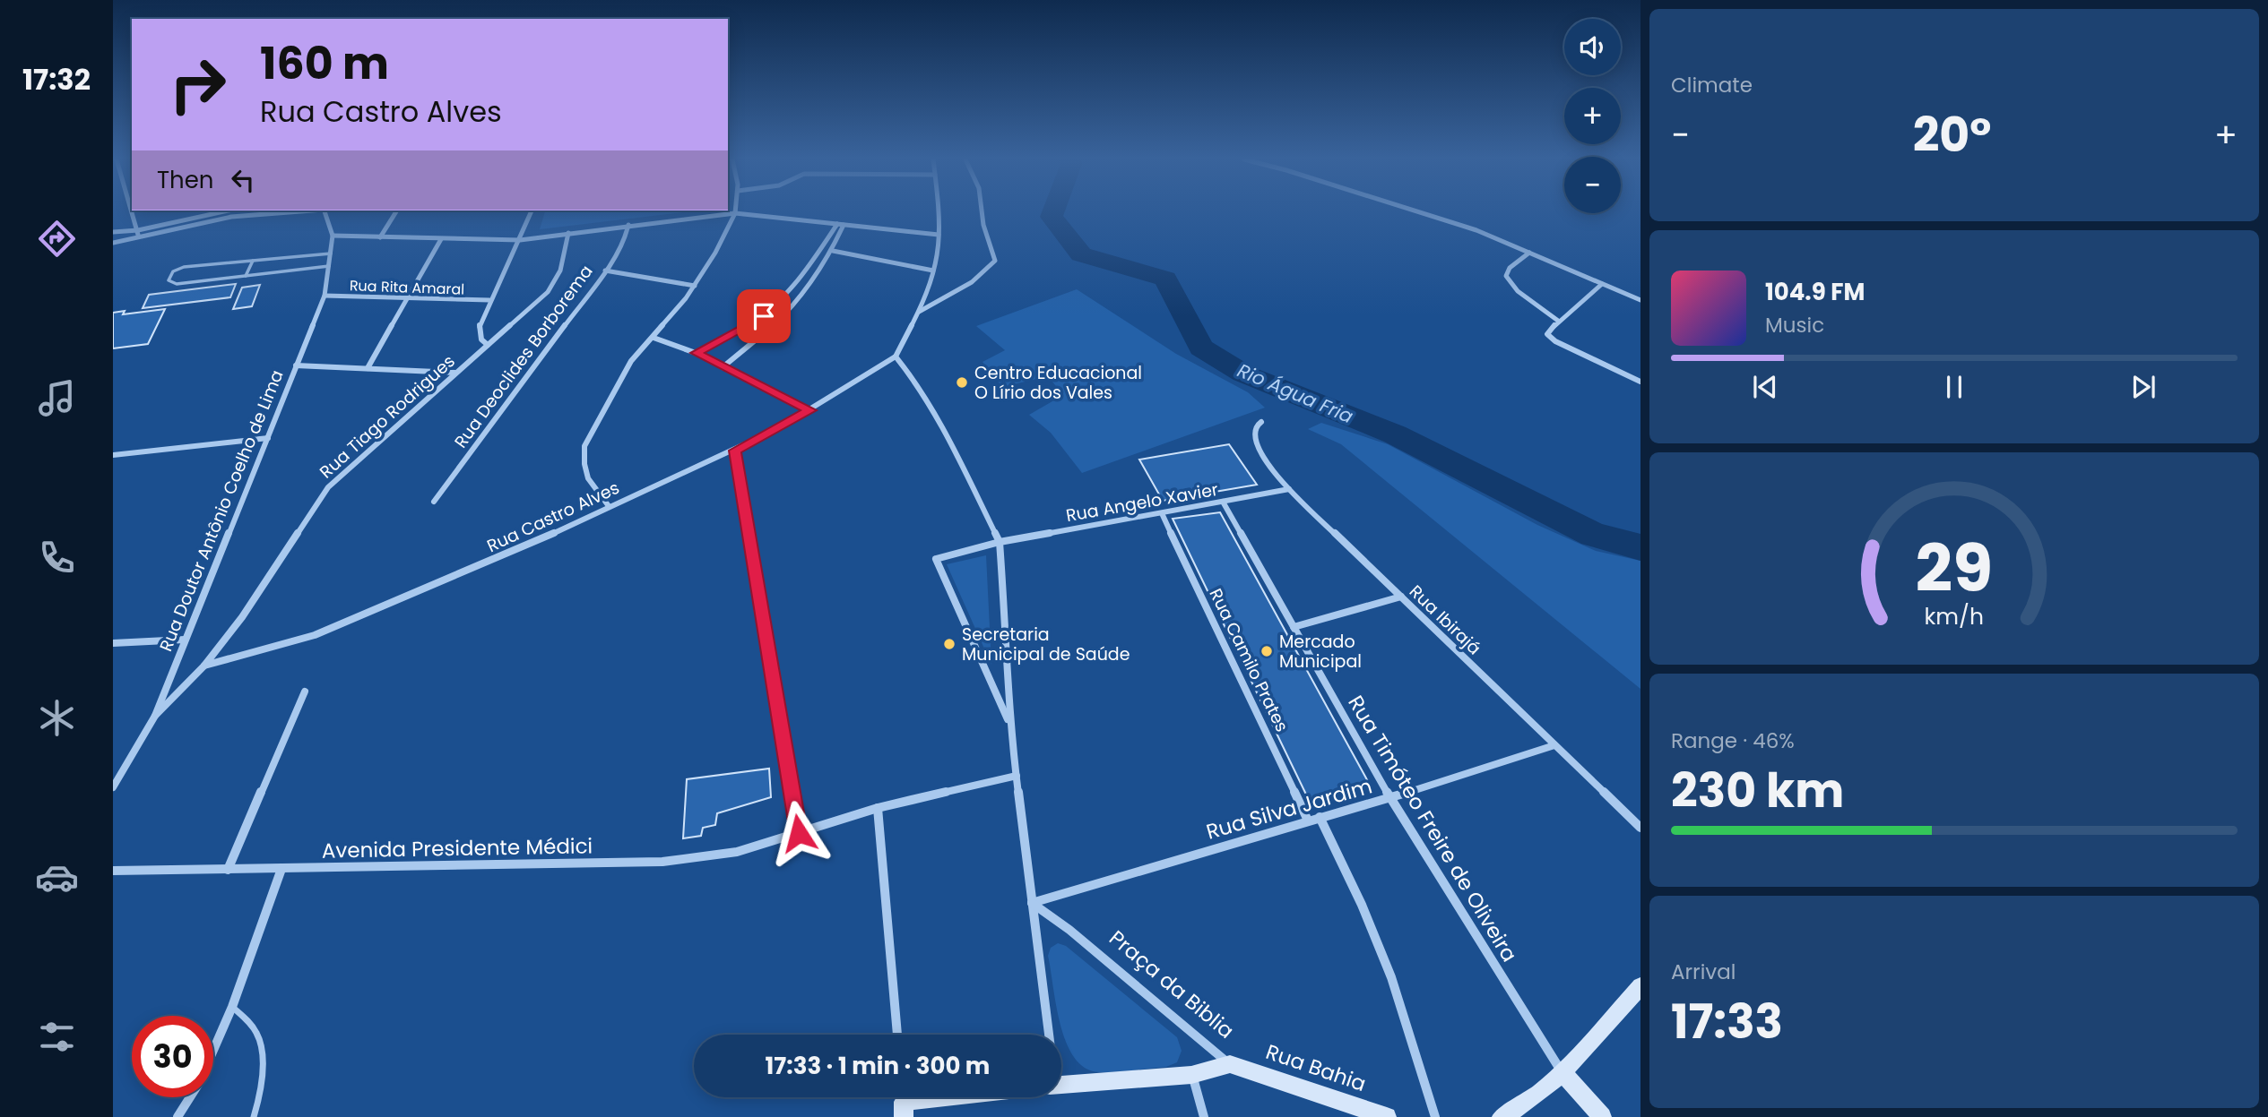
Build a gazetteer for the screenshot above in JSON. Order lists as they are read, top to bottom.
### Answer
{
  "streets": {
    "main road": ["Praça da Biblia", "Rua Bahia"],
    "street": [
      "Rua Rita Amaral",
      "Rua Deoclides Borborema",
      "Rua Tiago Rodrigues",
      "Rua Angelo Xavier",
      "Rua Doutor Antônio Coelho de Lima",
      "Rua Castro Alves",
      "Rua Ibirajá",
      "Rua Camilo Prates",
      "Rua Silva Jardim",
      "Rua Timóteo Freire de Oliveira",
      "Avenida Presidente Médici"
    ]
  },
  "crossings": [
    ["Rua Rita Amaral", "Rua Doutor Antônio Coelho de Lima"],
    ["Rua Tiago Rodrigues", "Rua Doutor Antônio Coelho de Lima"],
    ["Rua Tiago Rodrigues", "Rua Castro Alves"],
    ["Rua Angelo Xavier", "Rua Ibirajá"],
    ["Rua Angelo Xavier", "Rua Camilo Prates"],
    ["Rua Angelo Xavier", "Rua Timóteo Freire de Oliveira"],
    ["Rua Ibirajá", "Rua Silva Jardim"],
    ["Rua Camilo Prates", "Rua Silva Jardim"],
    ["Rua Silva Jardim", "Rua Timóteo Freire de Oliveira"],
    ["Rua Silva Jardim", "Praça da Biblia"],
    ["Praça da Biblia", "Rua Bahia"]
  ],
  "water": ["Rio Água Fria"],
  "places": ["Centro Educacional O Lírio dos Vales", "Secretaria Municipal de Saúde", "Mercado Municipal"],
  "page": {
    "tabs": "17:32",
    "tile": [
      "Climate",
      ["Range · 46%", "230 km"],
      ["Arrival", "17:33"]
    ],
    "map_buttons": ["+", "−"],
    "turn": ["160 m", "Rua Castro Alves"],
    "heat": ["−", "20°", "+"],
    "then": "Then",
    "song": ["104.9 FM", "Music"],
    "limit": "30",
    "trip": "17:33 · 1 min · 300 m",
    "gauge": ["29", "km/h"]
  }
}
